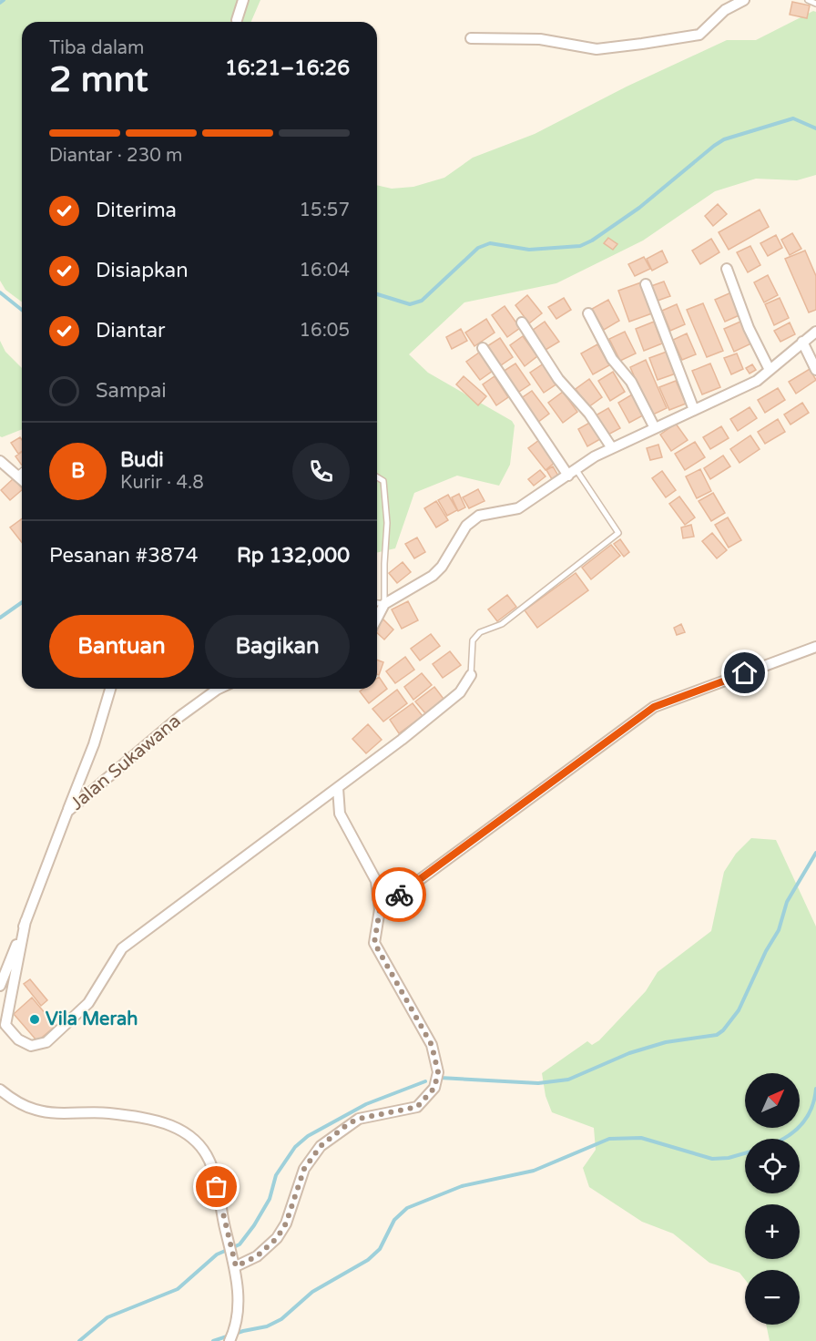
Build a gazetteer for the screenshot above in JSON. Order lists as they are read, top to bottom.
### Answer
{
  "streets": {
    "street": ["Jalan Sukawana"]
  },
  "places": ["Vila Merah"],
  "north": "top right",
  "page": {
    "heading": ["2 mnt", "Tiba dalam", "16:21–16:26"],
    "panel": [
      "Budi",
      "Kurir · 4.8",
      "Pesanan #3874",
      "Rp 132,000"
    ],
    "bar": "Diantar · 230 m",
    "list": [
      ["Diterima", "15:57"],
      ["Disiapkan", "16:04"],
      ["Diantar", "16:05"],
      "Sampai"
    ],
    "round": "B",
    "buttons": ["Bantuan", "Bagikan"],
    "map_buttons": ["+", "−"]
  }
}
